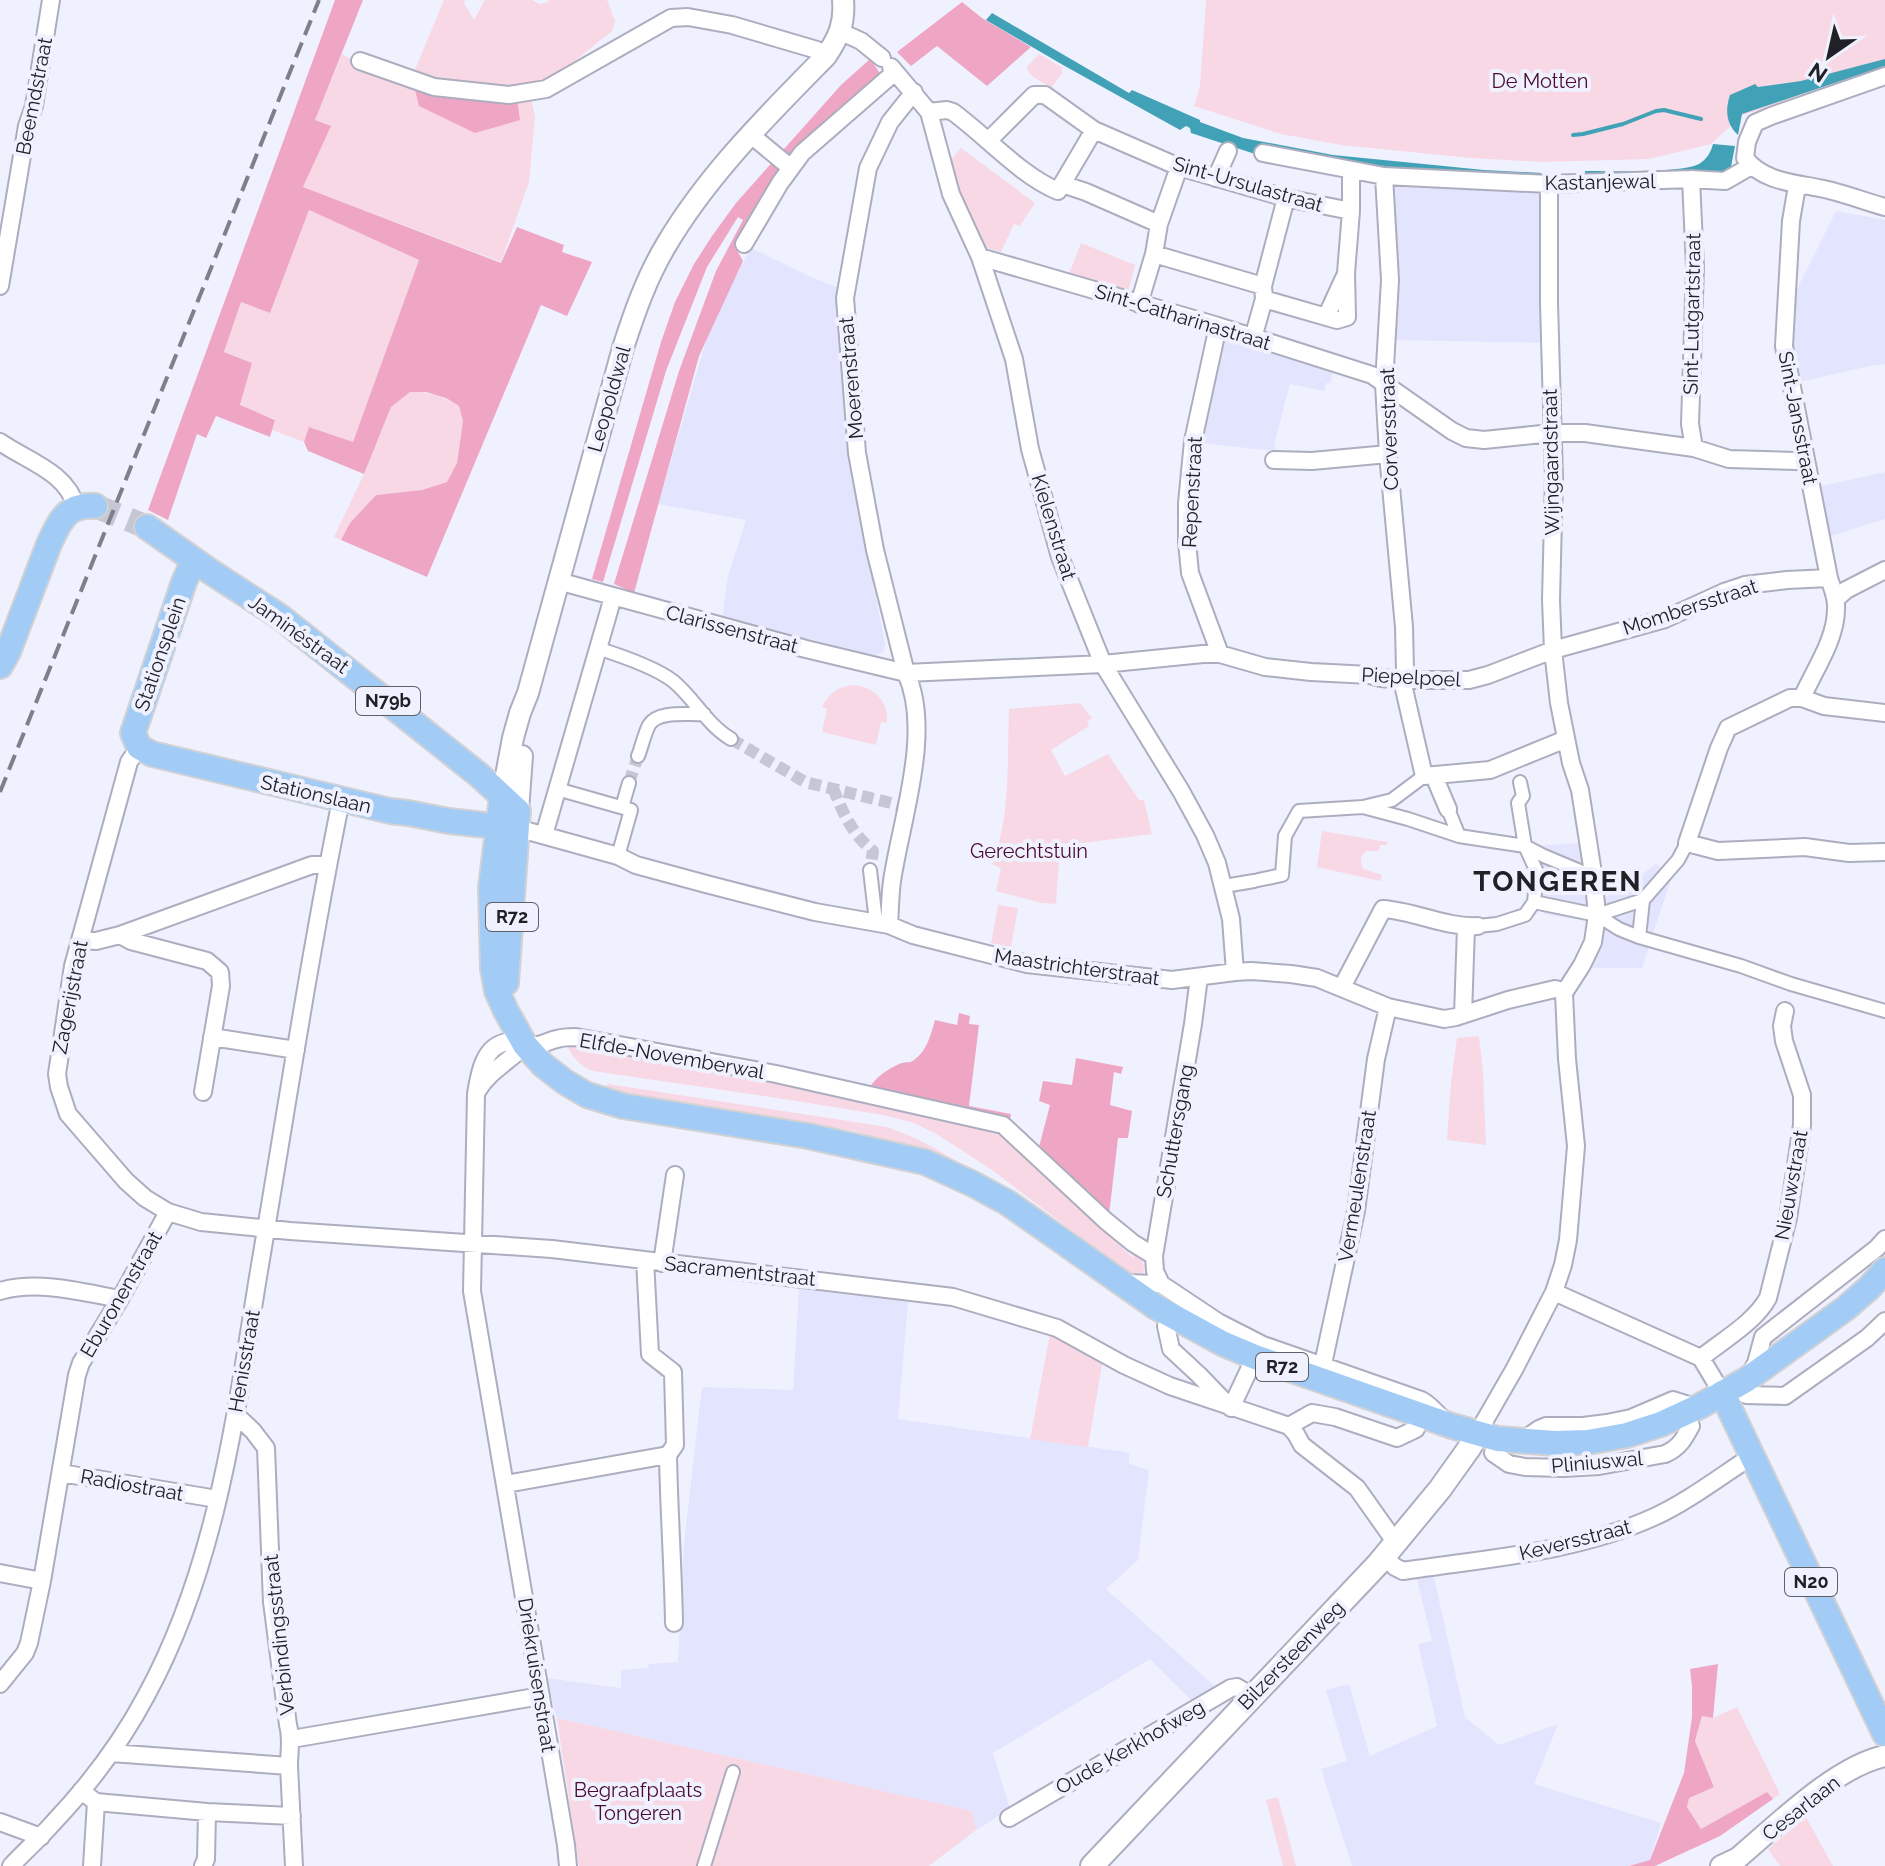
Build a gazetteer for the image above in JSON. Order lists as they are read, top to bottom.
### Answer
{
  "streets": {
    "main road": [
      "Jaminéstraat",
      "Stationsplein",
      "N79b",
      "Stationslaan",
      "R72",
      "Pliniuswal",
      "N20",
      "Bilzersteenweg"
    ],
    "street": [
      "Beemdstraat",
      "Kastanjewal",
      "Sint-Ursulastraat",
      "Sint-Lutgartstraat",
      "Sint-Catharinastraat",
      "Moerenstraat",
      "Leopoldwal",
      "Sint-Jansstraat",
      "Corversstraat",
      "Wijngaardstraat",
      "Repenstraat",
      "Kielenstraat",
      "Mombersstraat",
      "Clarissenstraat",
      "Piepelpoel",
      "Maastrichterstraat",
      "Zagerijstraat",
      "Elfde-Novemberwal",
      "Schuttersgang",
      "Nieuwstraat",
      "Vermeulenstraat",
      "Sacramentstraat",
      "Eburonenstraat",
      "Henisstraat",
      "Radiostraat",
      "Keversstraat",
      "Verbindingsstraat",
      "Driekruisenstraat",
      "Oude Kerkhofweg",
      "Cesarlaan"
    ]
  },
  "crossings": [
    ["Kastanjewal", "Sint-Lutgartstraat"],
    ["Kastanjewal", "Corversstraat"],
    ["Kastanjewal", "Wijngaardstraat"],
    ["Sint-Lutgartstraat", "Sint-Catharinastraat"],
    ["Sint-Catharinastraat", "Sint-Jansstraat"],
    ["Sint-Catharinastraat", "Corversstraat"],
    ["Sint-Catharinastraat", "Wijngaardstraat"],
    ["Sint-Catharinastraat", "Repenstraat"],
    ["Sint-Catharinastraat", "Kielenstraat"],
    ["Moerenstraat", "Kielenstraat"],
    ["Moerenstraat", "Clarissenstraat"],
    ["Moerenstraat", "Maastrichterstraat"],
    ["Leopoldwal", "Kielenstraat"],
    ["Leopoldwal", "Clarissenstraat"],
    ["Leopoldwal", "Jaminéstraat"],
    ["Leopoldwal", "Stationslaan"],
    ["Leopoldwal", "R72"],
    ["Leopoldwal", "Maastrichterstraat"],
    ["Sint-Jansstraat", "Mombersstraat"],
    ["Corversstraat", "Piepelpoel"],
    ["Wijngaardstraat", "Mombersstraat"],
    ["Wijngaardstraat", "Piepelpoel"],
    ["Wijngaardstraat", "Maastrichterstraat"],
    ["Repenstraat", "Piepelpoel"],
    ["Kielenstraat", "Clarissenstraat"],
    ["Kielenstraat", "Piepelpoel"],
    ["Kielenstraat", "Maastrichterstraat"],
    ["Mombersstraat", "Piepelpoel"],
    ["Clarissenstraat", "Piepelpoel"],
    ["Jaminéstraat", "Stationsplein"],
    ["Jaminéstraat", "Stationslaan"],
    ["Jaminéstraat", "R72"],
    ["Jaminéstraat", "Maastrichterstraat"],
    ["Stationsplein", "Stationslaan"],
    ["Stationsplein", "Zagerijstraat"],
    ["Stationslaan", "R72"],
    ["Stationslaan", "Maastrichterstraat"],
    ["Stationslaan", "Zagerijstraat"],
    ["Stationslaan", "Henisstraat"],
    ["R72", "Maastrichterstraat"],
    ["R72", "Elfde-Novemberwal"],
    ["R72", "Pliniuswal"],
    ["R72", "N20"],
    ["R72", "Bilzersteenweg"],
    ["Maastrichterstraat", "Schuttersgang"],
    ["Maastrichterstraat", "Vermeulenstraat"],
    ["Zagerijstraat", "Sacramentstraat"],
    ["Zagerijstraat", "Eburonenstraat"],
    ["Elfde-Novemberwal", "Schuttersgang"],
    ["Elfde-Novemberwal", "Driekruisenstraat"],
    ["Sacramentstraat", "Eburonenstraat"],
    ["Sacramentstraat", "Henisstraat"],
    ["Sacramentstraat", "Driekruisenstraat"],
    ["Eburonenstraat", "Radiostraat"],
    ["Henisstraat", "Radiostraat"],
    ["Henisstraat", "Verbindingsstraat"],
    ["Pliniuswal", "N20"],
    ["Pliniuswal", "Bilzersteenweg"],
    ["Keversstraat", "N20"],
    ["Keversstraat", "Bilzersteenweg"],
    ["Bilzersteenweg", "Oude Kerkhofweg"]
  ],
  "districts": ["TONGEREN"],
  "parks": ["De Motten", "Gerechtstuin", "Begraafplaats Tongeren"],
  "north": "bottom left"
}
